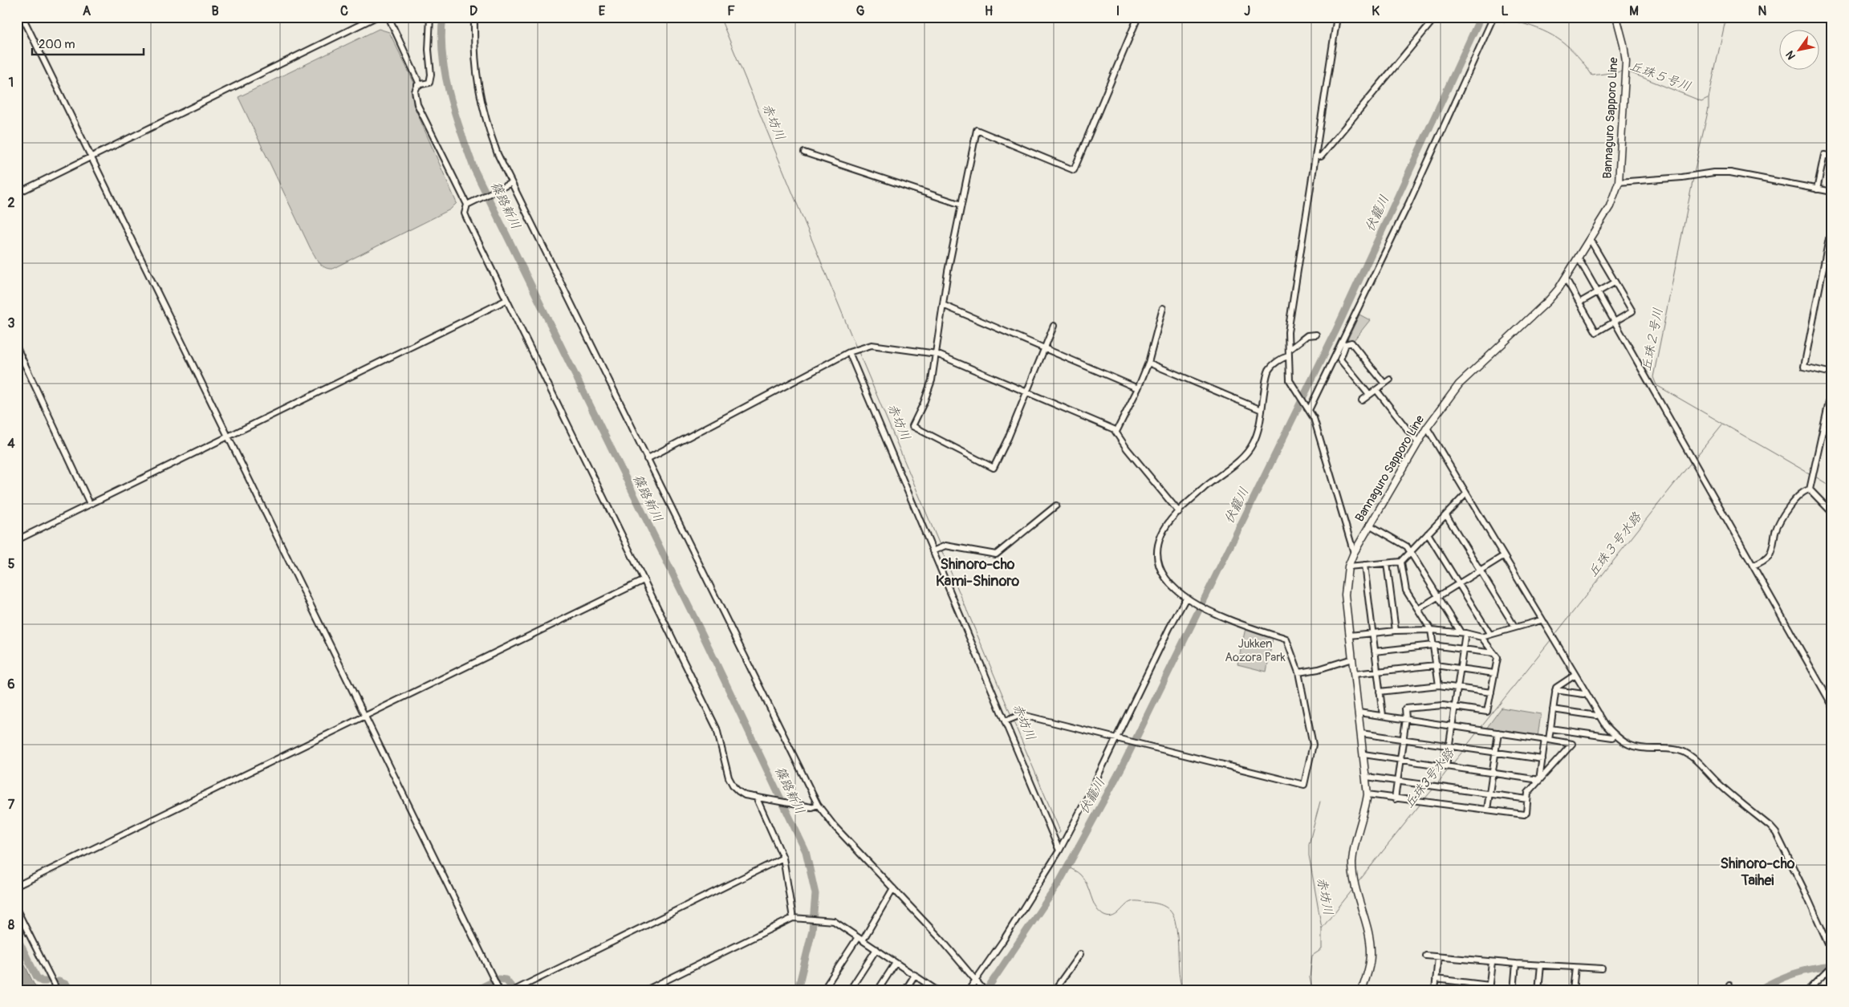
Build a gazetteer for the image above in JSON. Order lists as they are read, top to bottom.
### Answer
{
  "streets": {
    "main road": ["Bannaguro Sapporo Line"]
  },
  "districts": ["Shinoro-cho Kami-Shinoro", "Shinoro-cho Taihei"],
  "water": [
    "丘珠５号川",
    "赤坊川",
    "篠路新川",
    "伏籠川",
    "丘珠２号川",
    "丘珠３号水路",
    "丘珠3号水路"
  ],
  "parks": ["Jukken Aozora Park"],
  "scale_bar": "200 m",
  "north": "bottom left",
  "grid": {
    "columns": [
      "A",
      "B",
      "C",
      "D",
      "E",
      "F",
      "G",
      "H",
      "I",
      "J",
      "K",
      "L",
      "M",
      "N"
    ],
    "rows": [
      "1",
      "2",
      "3",
      "4",
      "5",
      "6",
      "7",
      "8"
    ]
  }
}
